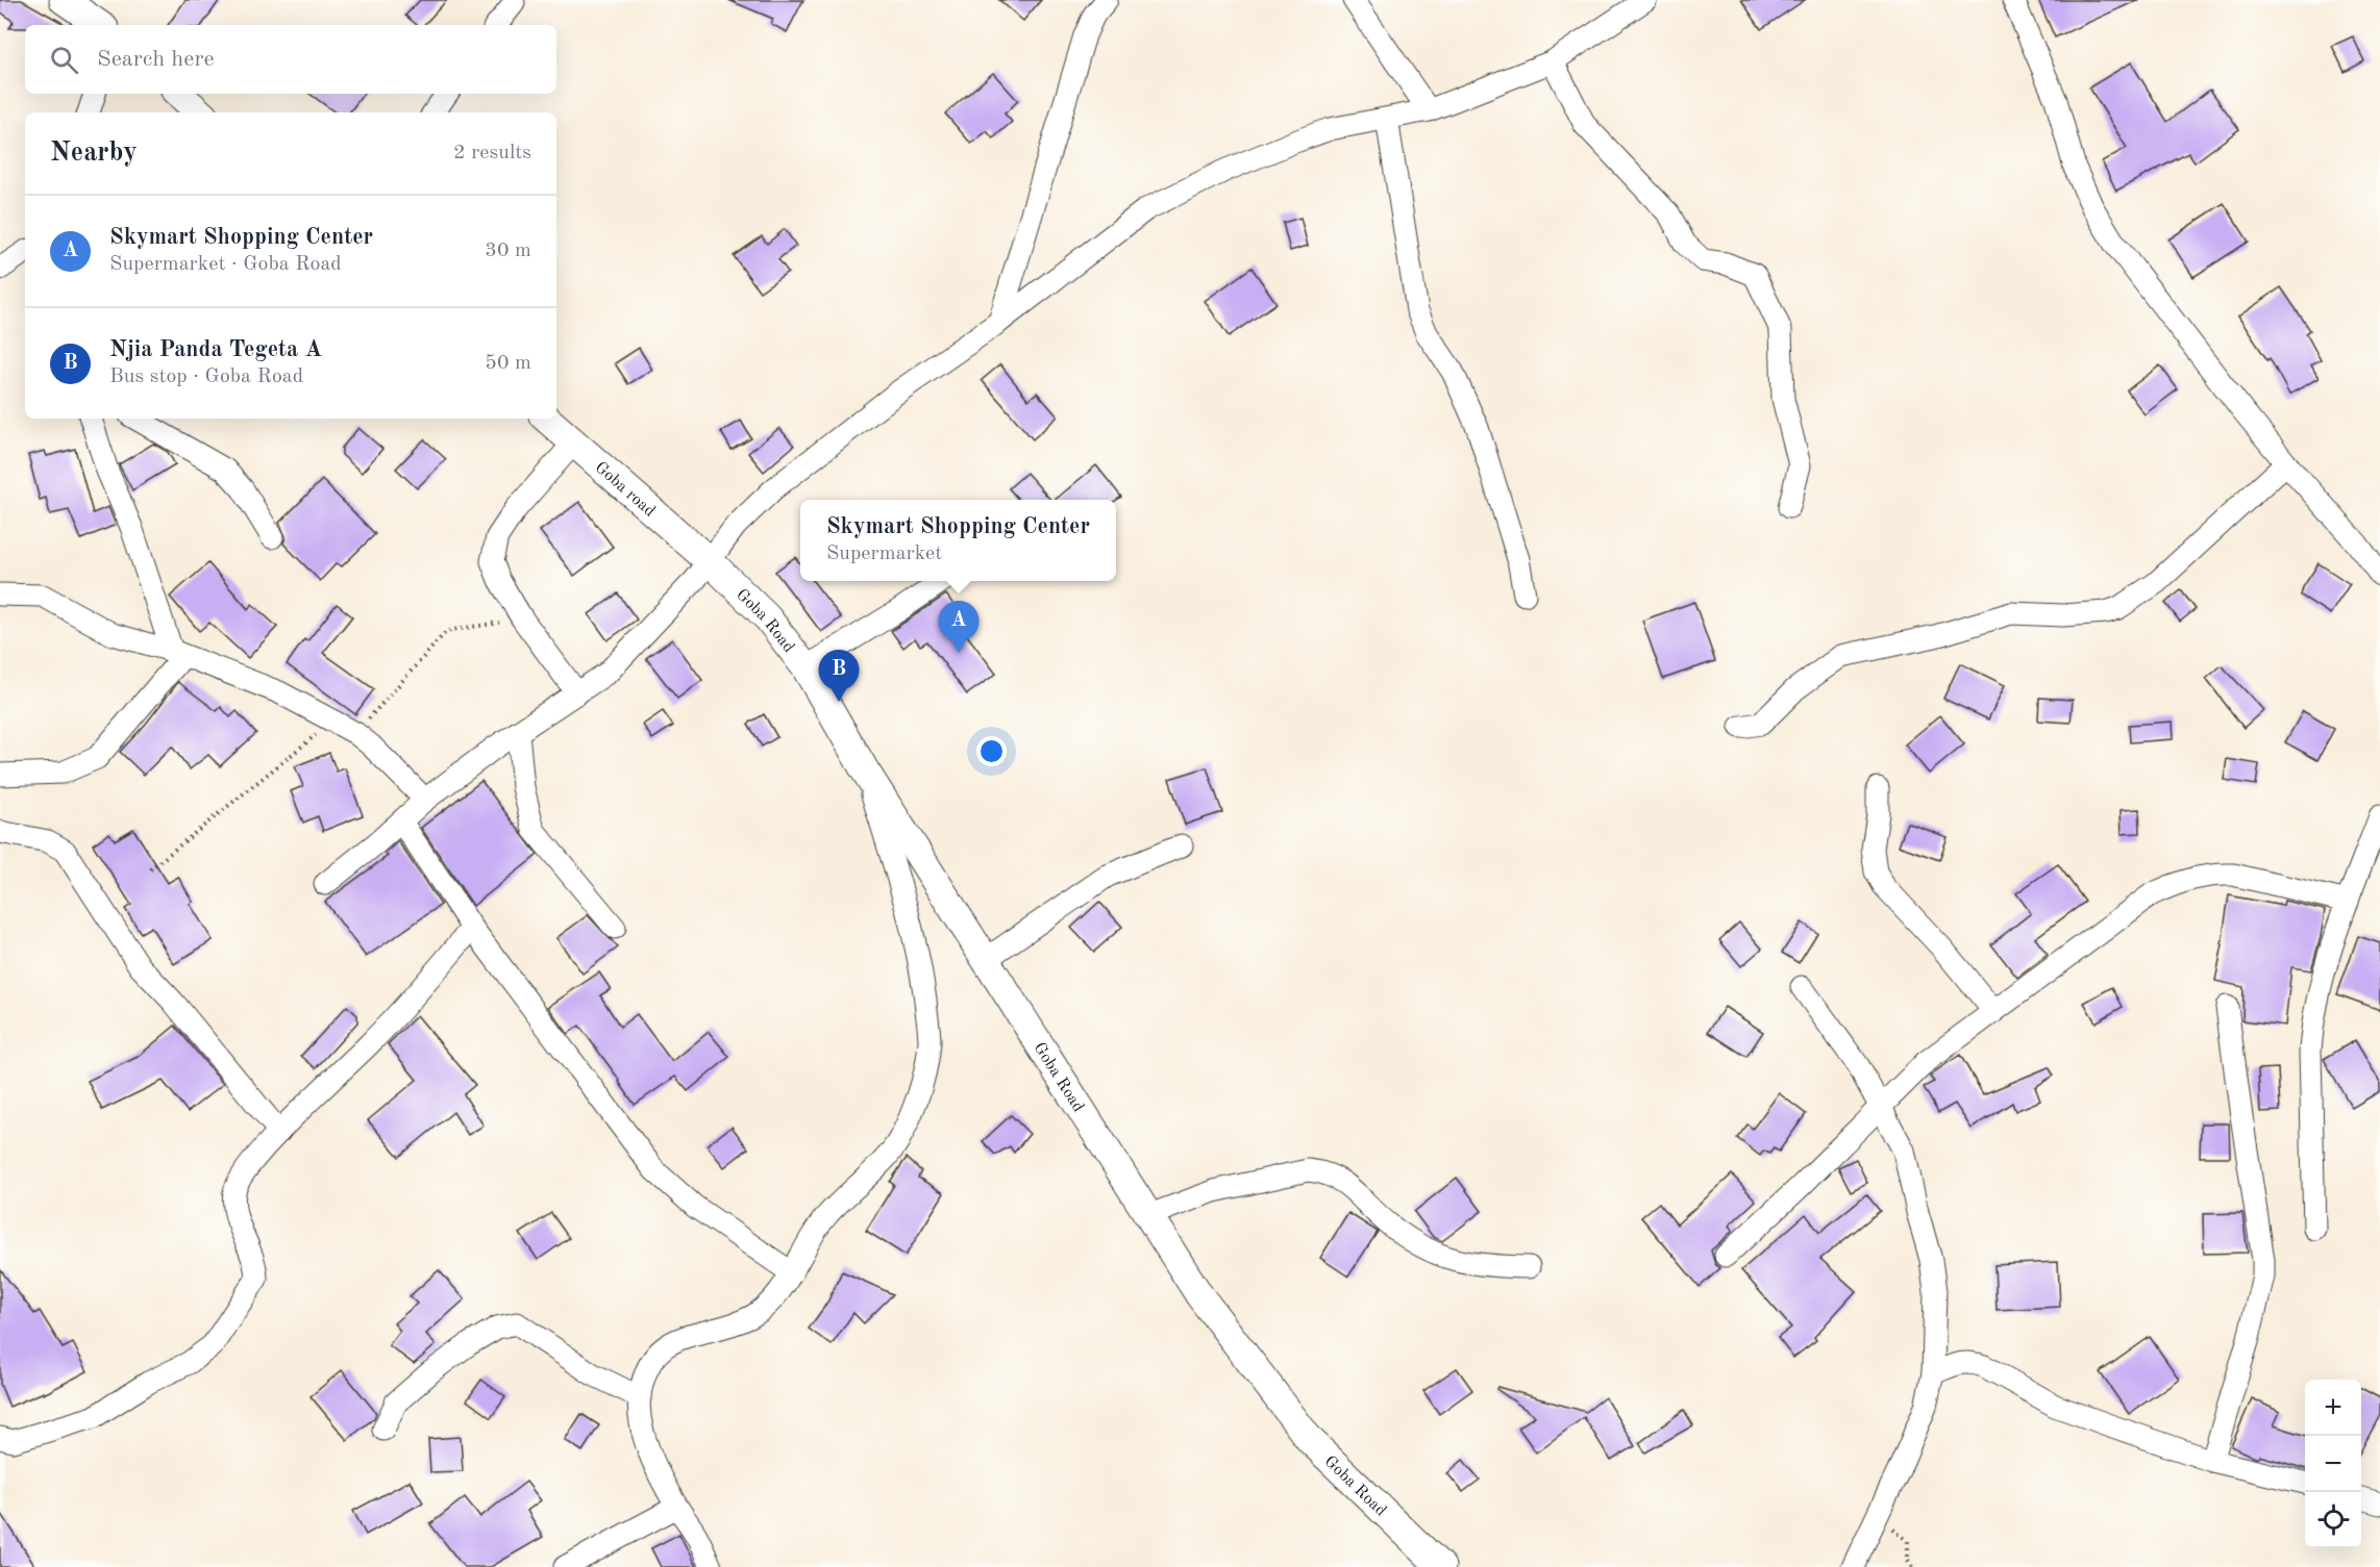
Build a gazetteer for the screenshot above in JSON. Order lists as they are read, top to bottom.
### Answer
{
  "streets": {
    "main road": ["Goba road", "Goba Road"]
  },
  "crossings": [
    ["Goba road", "Goba Road"]
  ],
  "page": {
    "search": "Search here",
    "heading": ["Nearby", "2 results"],
    "list": [
      {
        "mark": "A",
        "name": "Skymart Shopping Center",
        "note": "Supermarket · Goba Road",
        "value": "30 m"
      },
      {
        "mark": "B",
        "name": "Njia Panda Tegeta A",
        "note": "Bus stop · Goba Road",
        "value": "50 m"
      }
    ],
    "popup": ["Skymart Shopping Center", "Supermarket"],
    "pins": ["A", "B"],
    "map_buttons": ["+", "−"]
  }
}
